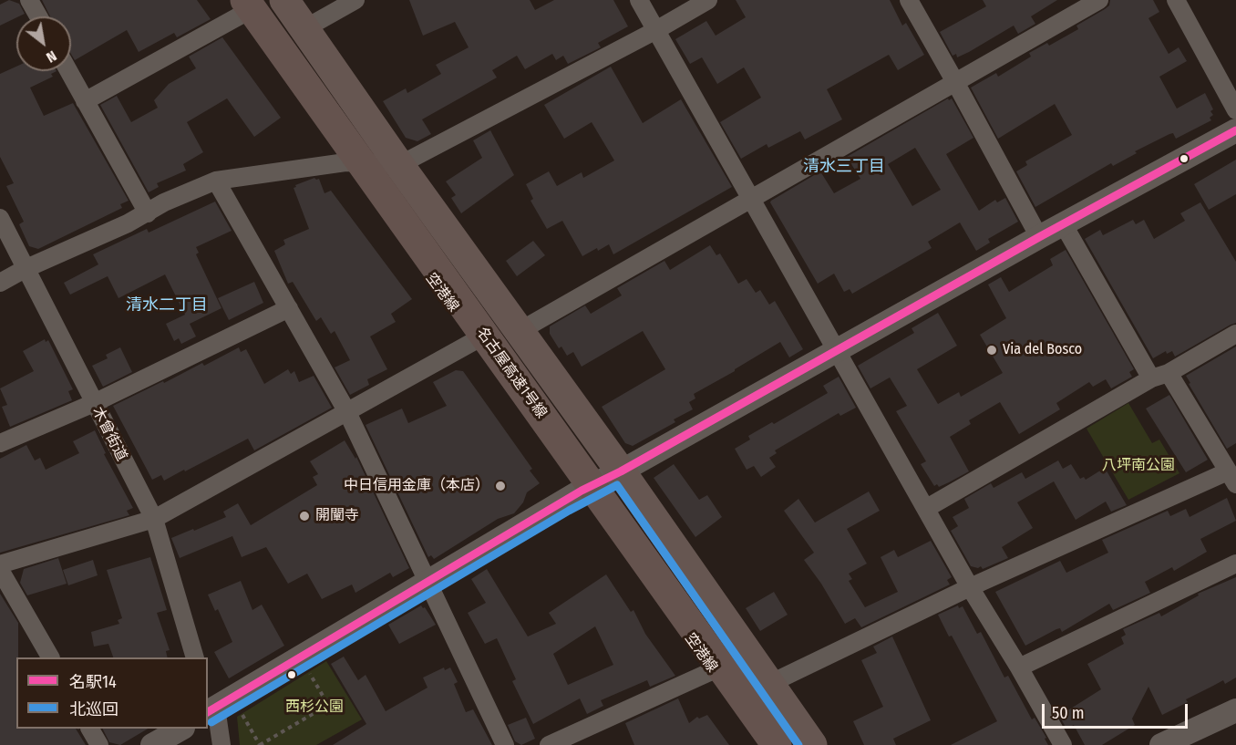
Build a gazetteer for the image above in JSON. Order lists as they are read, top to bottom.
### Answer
{
  "streets": {
    "highway": ["空港線", "名古屋高速1号線"],
    "street": ["木曾街道"]
  },
  "crossings": [
    ["空港線", "名古屋高速1号線"]
  ],
  "districts": ["清水三丁目", "清水二丁目"],
  "parks": ["八坪南公園", "西杉公園"],
  "places": ["Via del Bosco", "中日信用金庫（本店）", "開闡寺"],
  "lines": ["transit line 名駅14", "transit line 北巡回"],
  "legend": ["名駅14", "北巡回"],
  "scale_bar": "50 m",
  "north": "bottom right"
}
